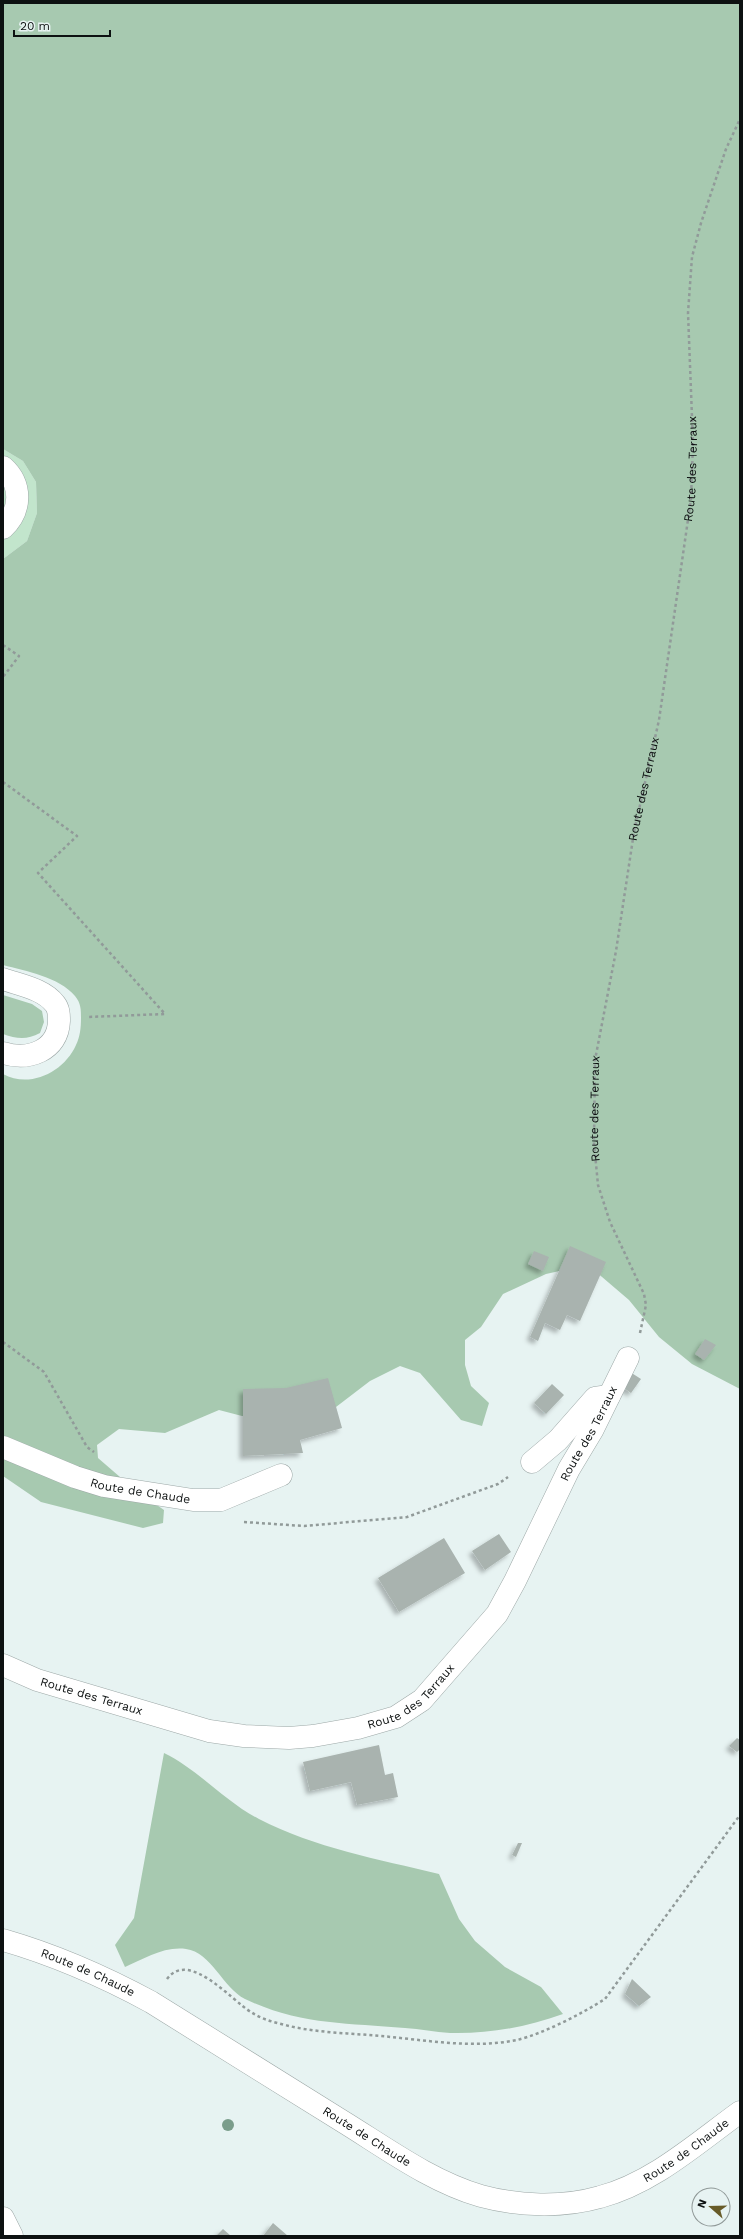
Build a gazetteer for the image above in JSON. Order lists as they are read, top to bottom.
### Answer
{
  "streets": {
    "street": ["Route des Terraux", "Route de Chaude"]
  },
  "scale_bar": "20 m",
  "north": "left"
}
